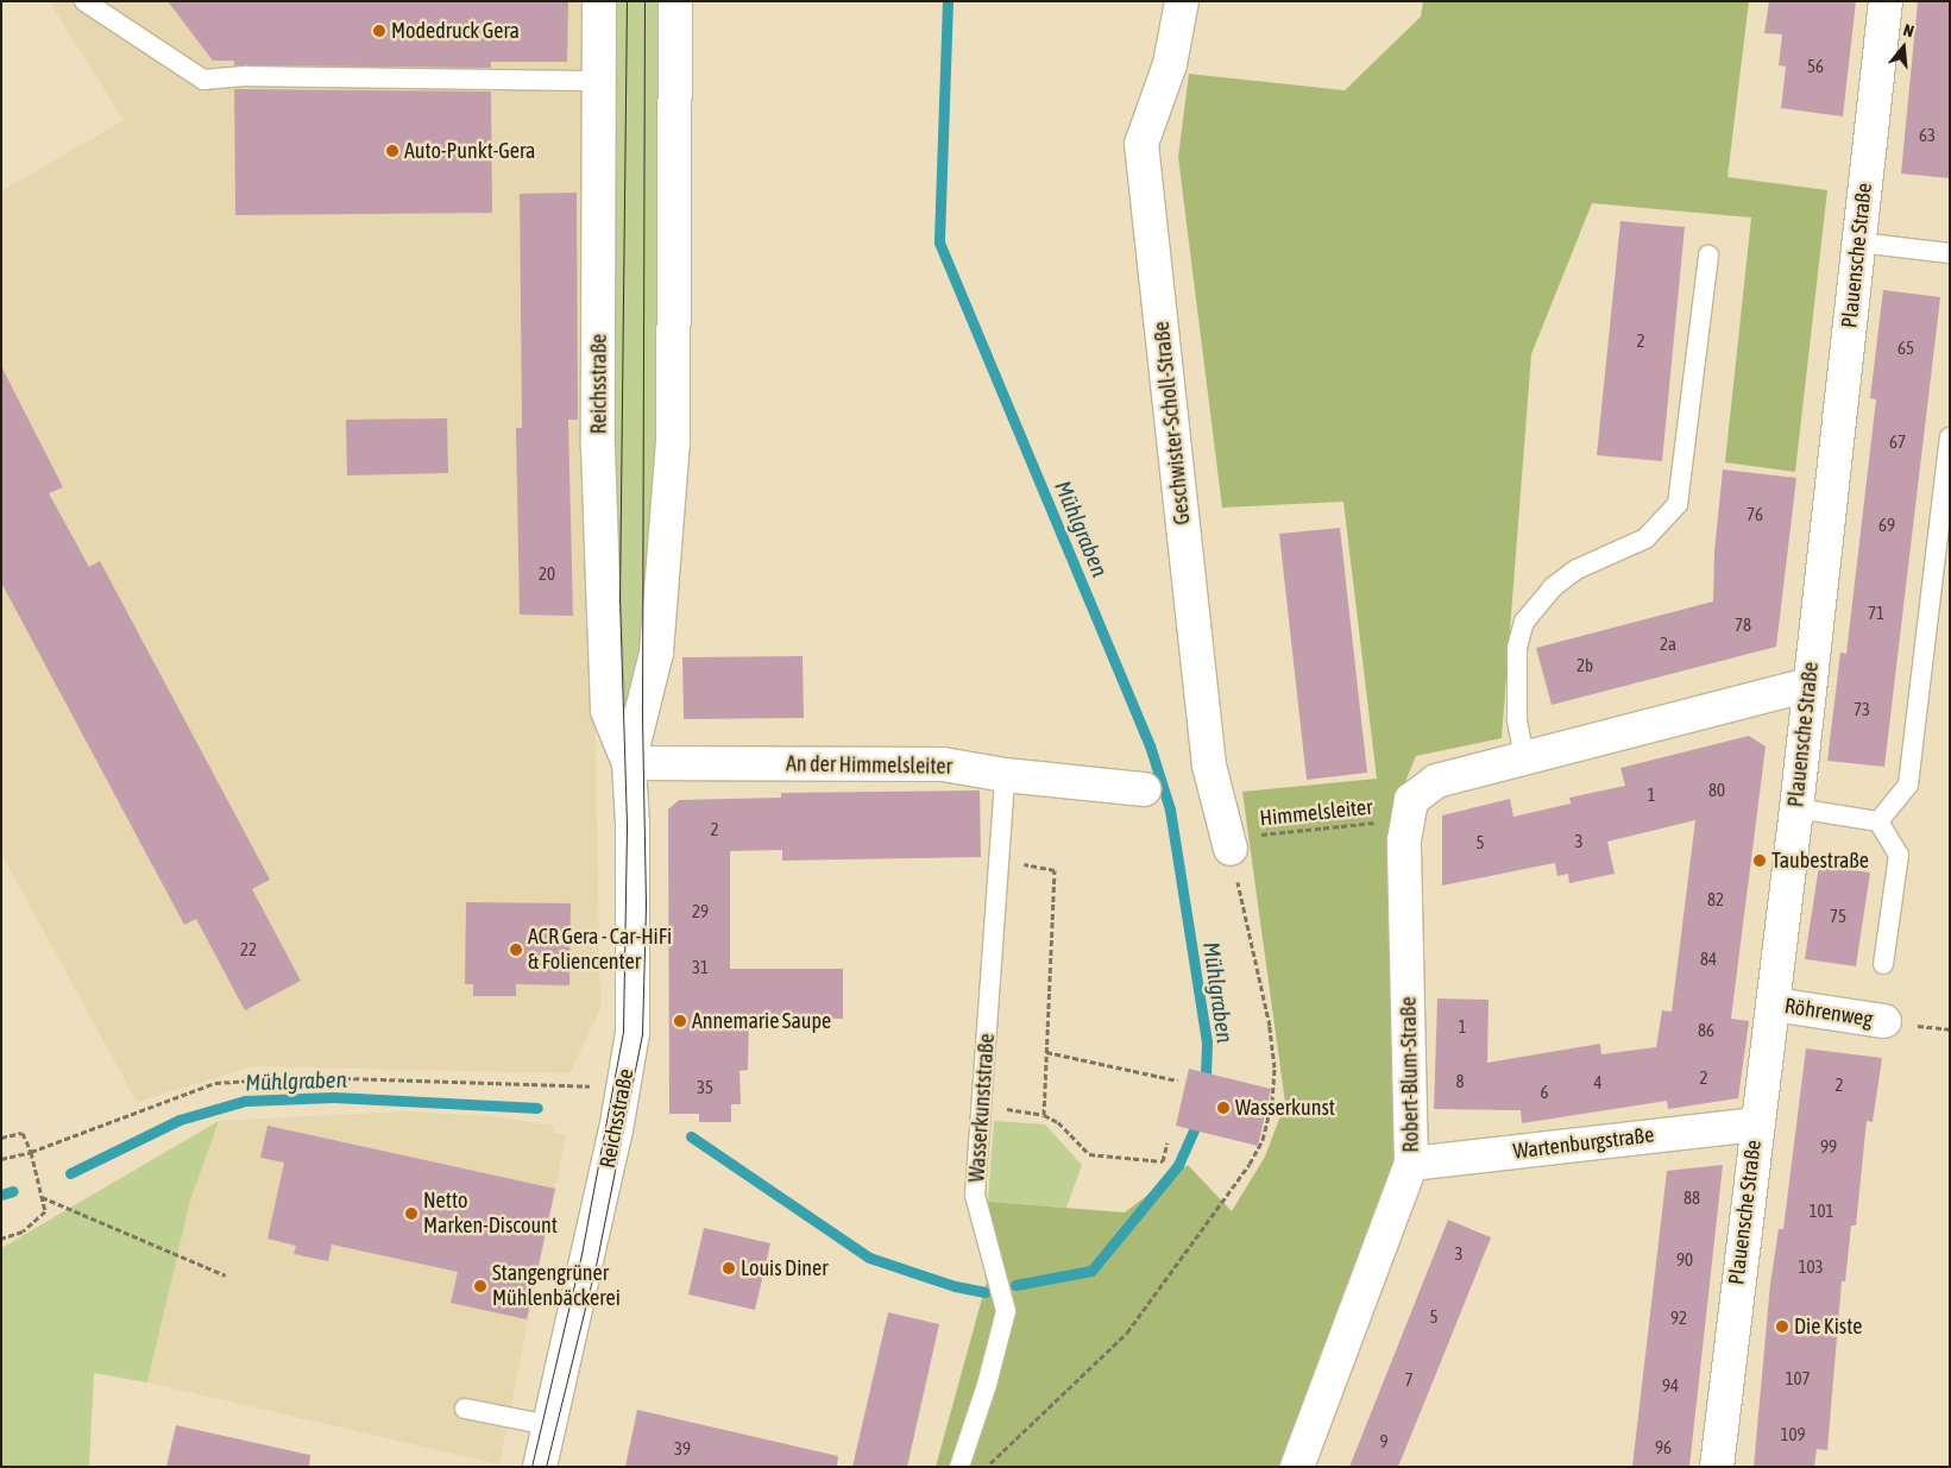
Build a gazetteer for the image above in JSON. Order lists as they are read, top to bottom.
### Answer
{
  "streets": {
    "street": [
      "Plauensche Straße",
      "Reichsstraße",
      "Geschwister-Scholl-Straße",
      "An der Himmelsleiter",
      "Röhrenweg",
      "Robert-Blum-Straße",
      "Wartenburgstraße"
    ],
    "lane": ["Wasserkunststraße"],
    "path": ["Himmelsleiter"]
  },
  "crossings": [
    ["Plauensche Straße", "Röhrenweg"],
    ["Plauensche Straße", "Wartenburgstraße"],
    ["Reichsstraße", "An der Himmelsleiter"],
    ["Geschwister-Scholl-Straße", "Himmelsleiter"],
    ["An der Himmelsleiter", "Wasserkunststraße"],
    ["Himmelsleiter", "Robert-Blum-Straße"],
    ["Robert-Blum-Straße", "Wartenburgstraße"]
  ],
  "water": ["Mühlgraben"],
  "places": [
    "Modedruck Gera",
    "Auto-Punkt-Gera",
    "Taubestraße",
    "ACR Gera - Car-HiFi & Foliencenter",
    "Annemarie Saupe",
    "Wasserkunst",
    "Netto Marken-Discount",
    "Louis Diner",
    "Stangengrüner Mühlenbäckerei",
    "Die Kiste"
  ],
  "house_numbers": [
    "56",
    "63",
    "2",
    "65",
    "67",
    "76",
    "69",
    "20",
    "71",
    "78",
    "2a",
    "2b",
    "73",
    "80",
    "1",
    "2",
    "3",
    "5",
    "82",
    "29",
    "75",
    "22",
    "84",
    "31",
    "1",
    "86",
    "2",
    "8",
    "4",
    "2",
    "35",
    "6",
    "99",
    "88",
    "101",
    "3",
    "90",
    "103",
    "5",
    "92",
    "107",
    "7",
    "94",
    "109",
    "9",
    "96",
    "39"
  ],
  "north": "top"
}
